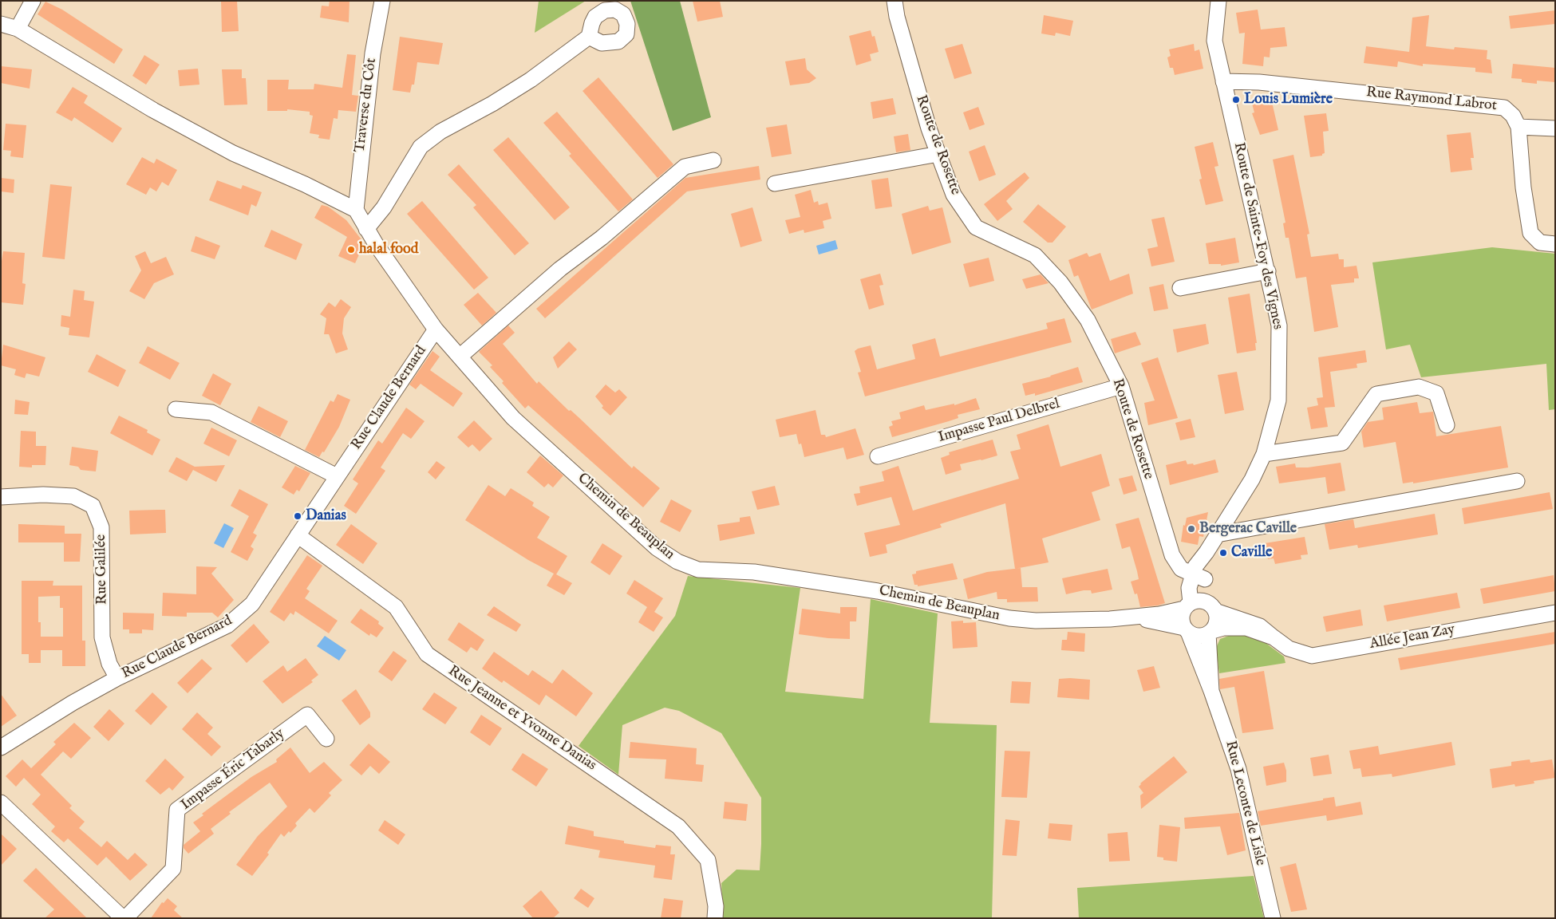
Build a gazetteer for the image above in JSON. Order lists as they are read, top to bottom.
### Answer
{
  "streets": {
    "street": [
      "Rue Raymond Labrot",
      "Traverse du Côt",
      "Route de Rosette",
      "Route de Sainte-Foy des Vignes",
      "Rue Claude Bernard",
      "Impasse Paul Delbrel",
      "Chemin de Beauplan",
      "Rue Galilée",
      "Allée Jean Zay",
      "Rue Jeanne et Yvonne Danias",
      "Impasse Éric Tabarly",
      "Rue Leconte de Lisle"
    ]
  },
  "crossings": [
    ["Rue Raymond Labrot", "Route de Sainte-Foy des Vignes"],
    ["Traverse du Côt", "Chemin de Beauplan"],
    ["Route de Rosette", "Route de Sainte-Foy des Vignes"],
    ["Route de Rosette", "Impasse Paul Delbrel"],
    ["Route de Sainte-Foy des Vignes", "Chemin de Beauplan"],
    ["Route de Sainte-Foy des Vignes", "Allée Jean Zay"],
    ["Route de Sainte-Foy des Vignes", "Rue Leconte de Lisle"],
    ["Rue Claude Bernard", "Chemin de Beauplan"],
    ["Rue Claude Bernard", "Rue Galilée"],
    ["Rue Claude Bernard", "Rue Jeanne et Yvonne Danias"],
    ["Chemin de Beauplan", "Allée Jean Zay"],
    ["Chemin de Beauplan", "Rue Leconte de Lisle"],
    ["Allée Jean Zay", "Rue Leconte de Lisle"]
  ],
  "places": [
    "Louis Lumière",
    "halal food",
    "Danias",
    "Bergerac Caville",
    "Caville"
  ]
}
